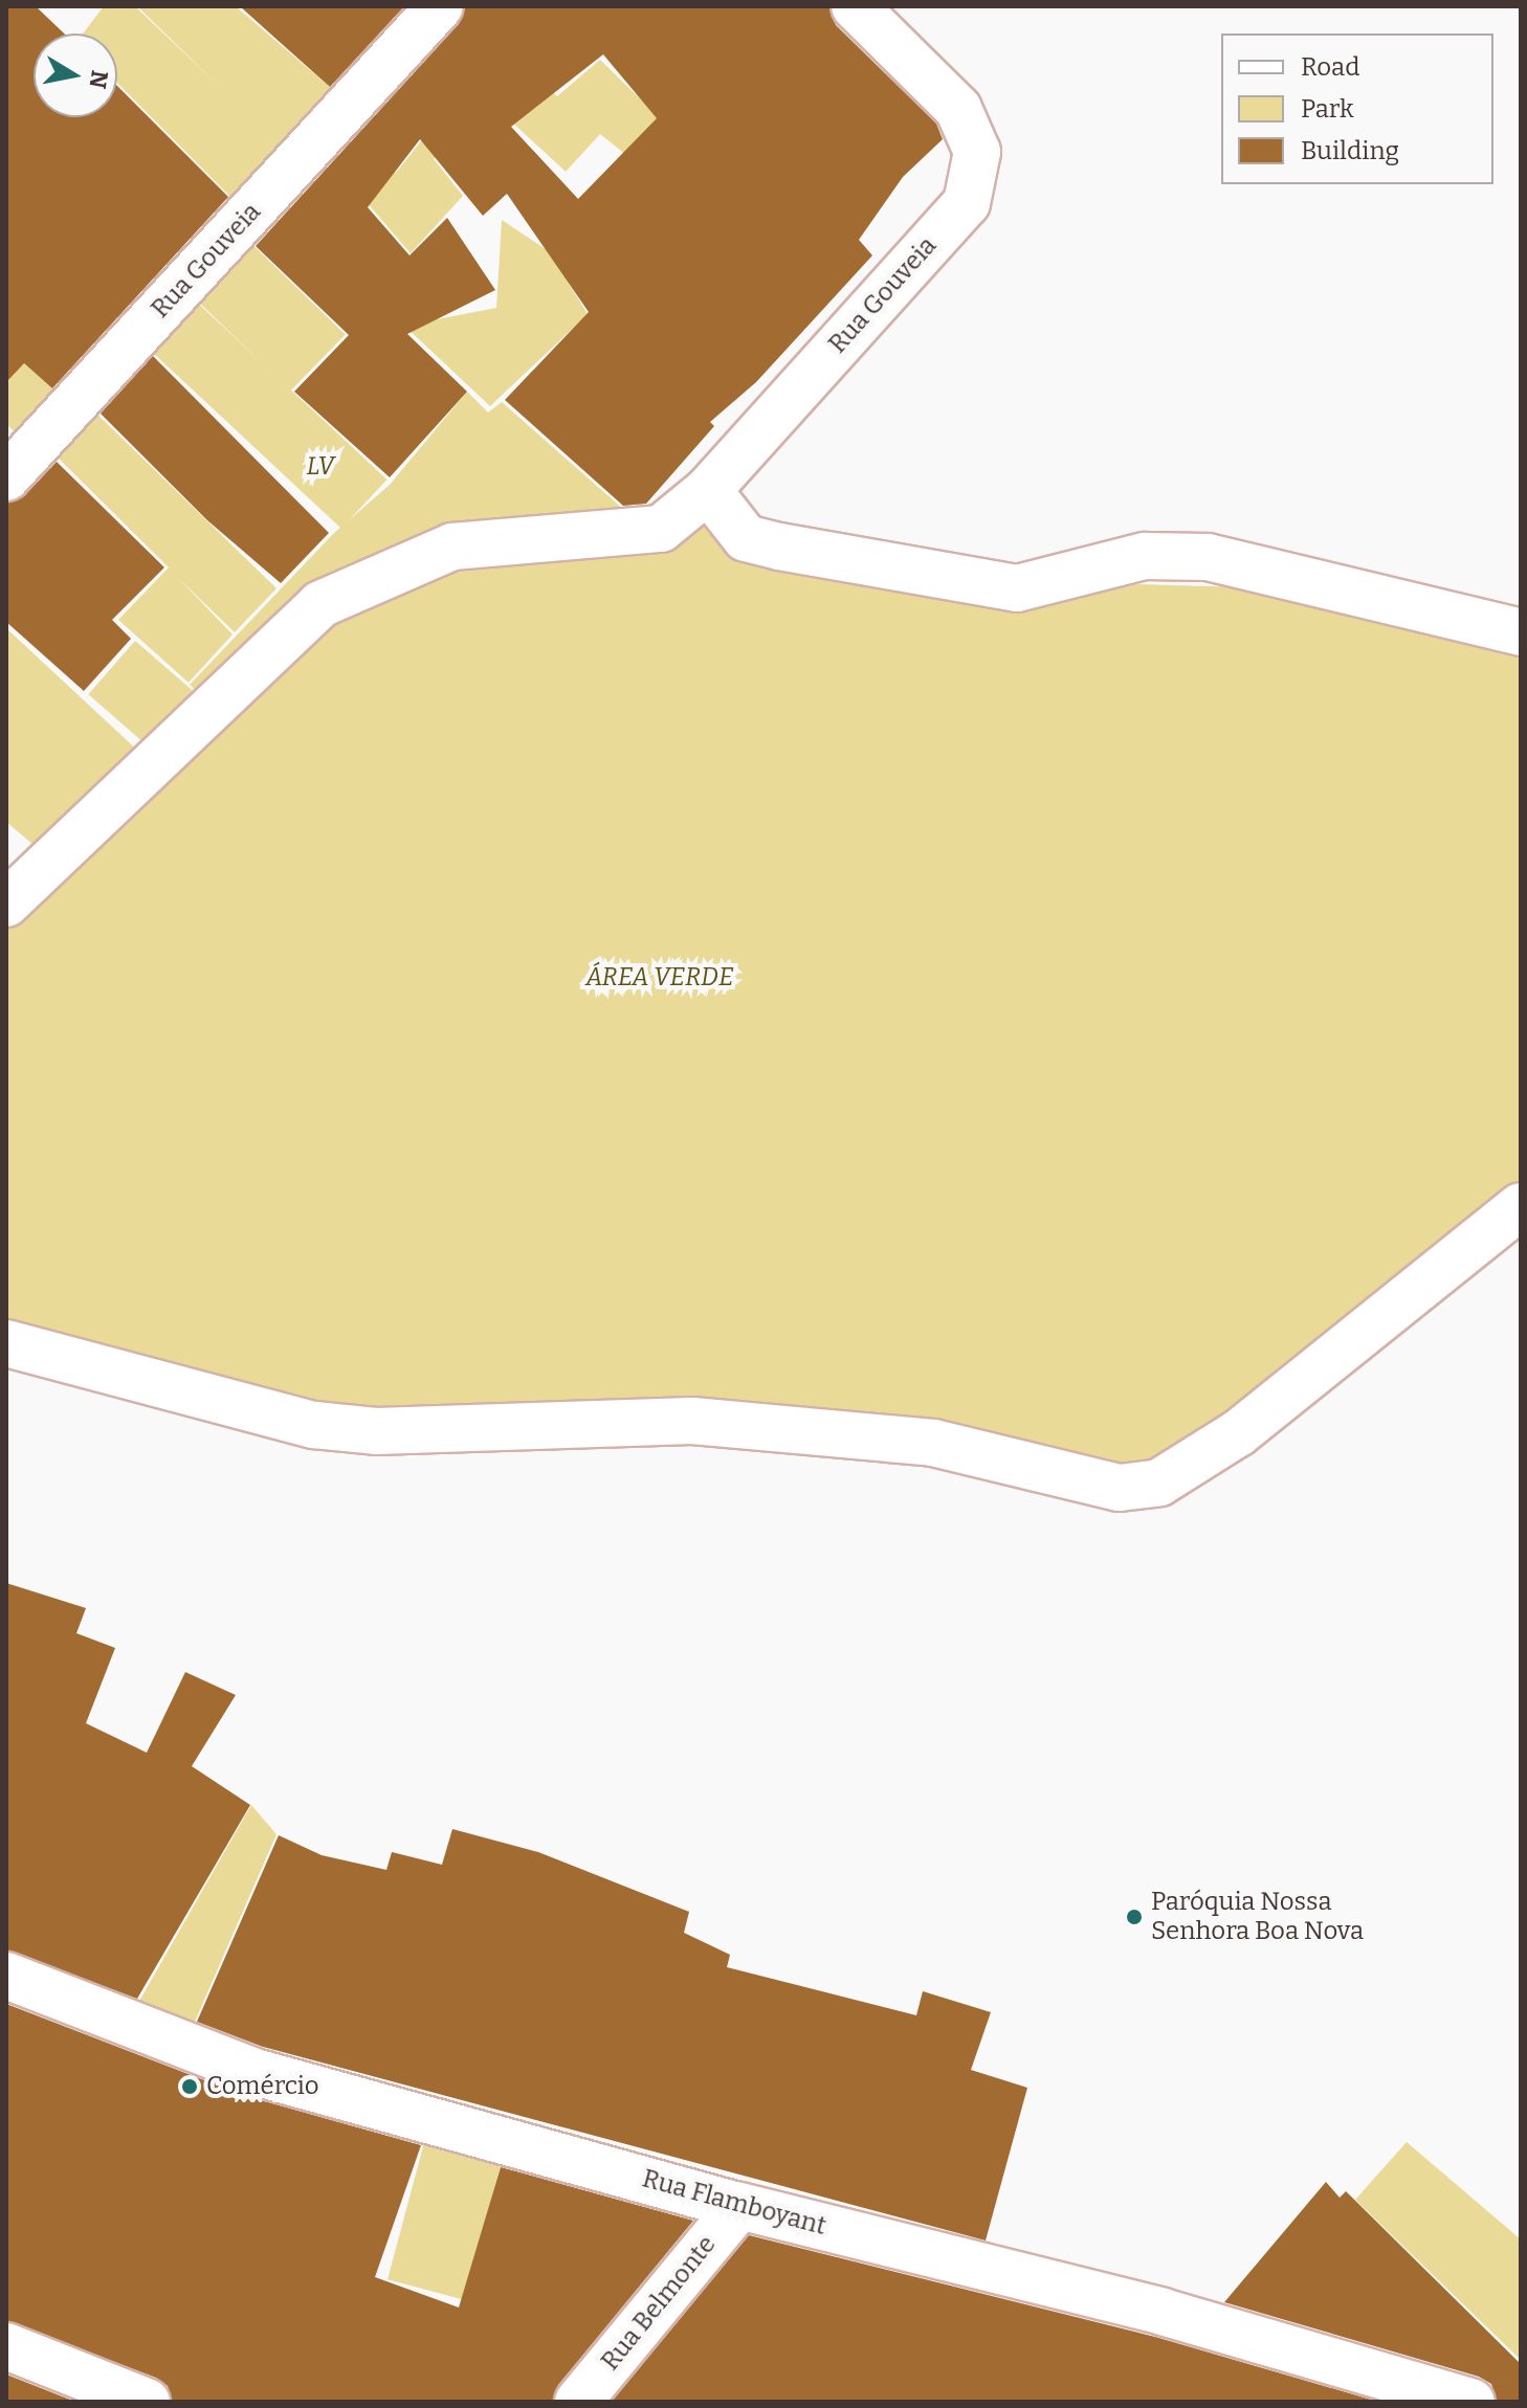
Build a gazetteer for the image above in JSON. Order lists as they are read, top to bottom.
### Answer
{
  "streets": {
    "street": ["Rua Gouveia", "Rua Flamboyant", "Rua Belmonte"]
  },
  "crossings": [
    ["Rua Flamboyant", "Rua Belmonte"]
  ],
  "parks": ["LV", "ÁREA VERDE"],
  "places": ["Paróquia Nossa Senhora Boa Nova", "Comércio"],
  "legend": ["Road", "Park", "Building"],
  "north": "right"
}
